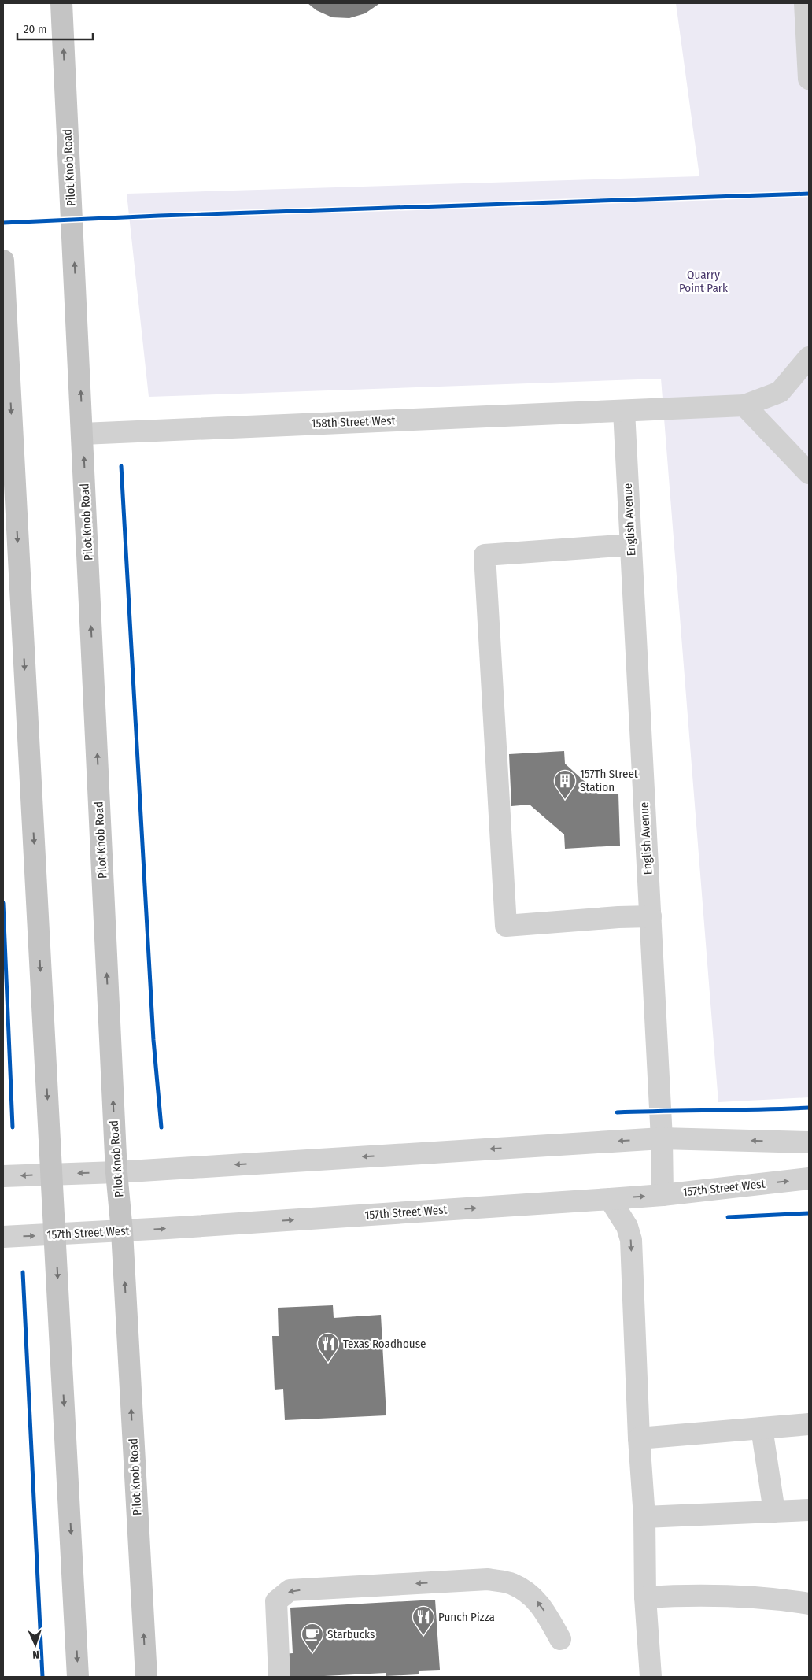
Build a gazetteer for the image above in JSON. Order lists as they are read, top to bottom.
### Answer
{
  "streets": {
    "main road": ["Pilot Knob Road"],
    "street": ["158th Street West", "English Avenue", "157th Street West"]
  },
  "crossings": [
    ["Pilot Knob Road", "158th Street West"],
    ["Pilot Knob Road", "157th Street West"],
    ["158th Street West", "English Avenue"],
    ["English Avenue", "157th Street West"]
  ],
  "parks": ["Quarry Point Park"],
  "places": {
    "building": ["157Th Street Station"],
    "restaurant": ["Texas Roadhouse", "Punch Pizza"],
    "cafe": ["Starbucks"]
  },
  "scale_bar": "20 m",
  "north": "bottom"
}
